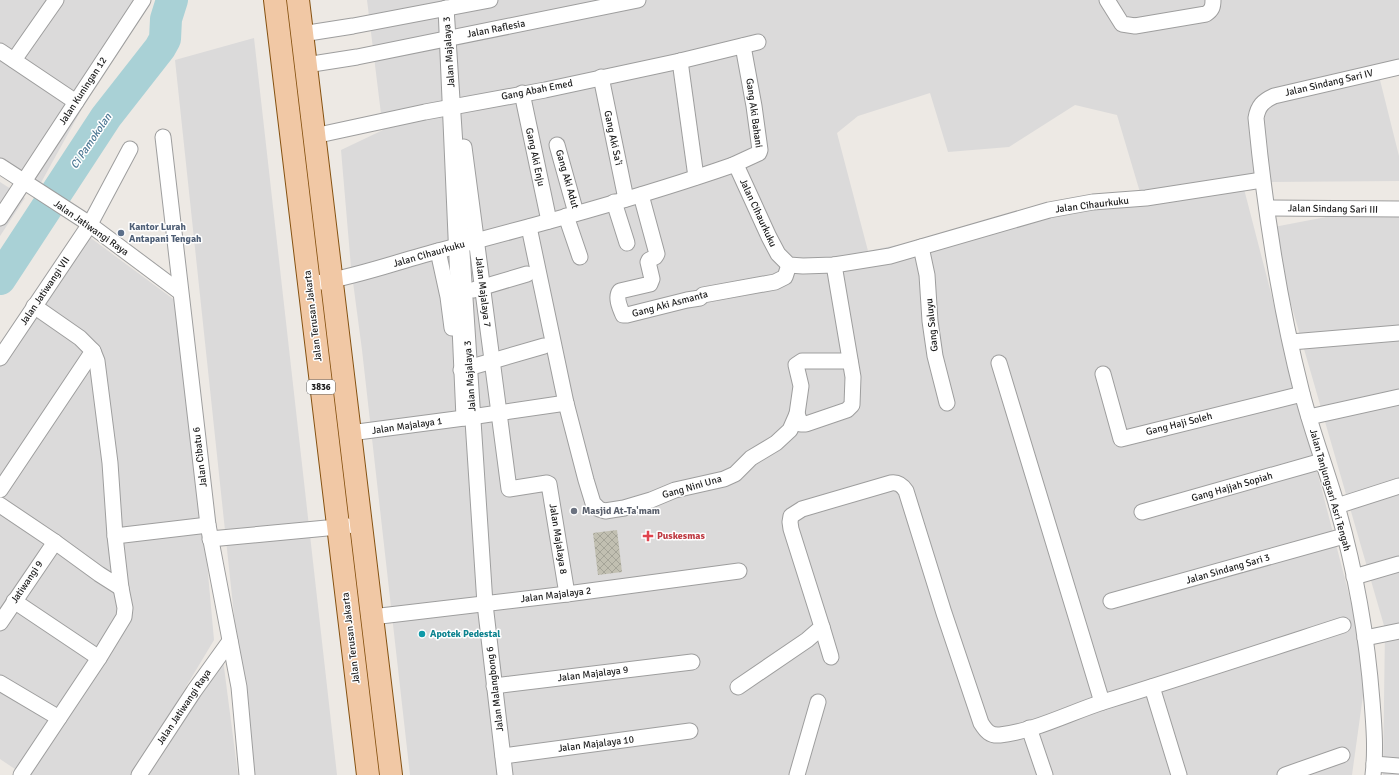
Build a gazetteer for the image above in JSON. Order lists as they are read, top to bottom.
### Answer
{
  "streets": {
    "main road": ["Jalan Terusan Jakarta", "3836"],
    "street": [
      "Jalan Raflesia",
      "Jalan Majalaya 3",
      "Jalan Sindang Sari IV",
      "Gang Abah Emed",
      "Jalan Kuningan 12",
      "Gang Aki Bahani",
      "Gang Aki Sa'i",
      "Gang Aki Enju",
      "Gang Aki Adut",
      "Jalan Cihaurkuku",
      "Jalan Sindang Sari III",
      "Jalan Jatiwangi Raya",
      "Jalan Jatiwangi VII",
      "Jalan Majalaya 7",
      "Gang Aki Asmanta",
      "Gang Saluyu",
      "Gang Haji Soleh",
      "Jalan Majalaya 1",
      "Jalan Cibatu 6",
      "Gang Nini Una",
      "Gang Hajjah Sopiah",
      "Jalan Tanjungsari Asri Tengah",
      "Jalan Majalaya 8",
      "Jalan Sindang Sari 3",
      "Jatiwangi 9",
      "Jalan Majalaya 2",
      "Jalan Majalaya 9",
      "Jalan Malangbong 6",
      "Jalan Majalaya 10"
    ]
  },
  "crossings": [
    ["Jalan Raflesia", "3836"],
    ["Jalan Majalaya 3", "Jalan Cihaurkuku"],
    ["Jalan Majalaya 3", "Jalan Majalaya 7"],
    ["Jalan Majalaya 3", "Jalan Majalaya 1"],
    ["Jalan Majalaya 3", "Jalan Majalaya 2"],
    ["Jalan Majalaya 3", "Jalan Malangbong 6"],
    ["Jalan Sindang Sari IV", "Jalan Tanjungsari Asri Tengah"],
    ["Gang Abah Emed", "Gang Aki Bahani"],
    ["Gang Abah Emed", "Gang Aki Sa'i"],
    ["Gang Abah Emed", "Gang Aki Enju"],
    ["Gang Abah Emed", "3836"],
    ["Jalan Kuningan 12", "Jalan Jatiwangi Raya"],
    ["Gang Aki Bahani", "Jalan Cihaurkuku"],
    ["Gang Aki Sa'i", "Jalan Cihaurkuku"],
    ["Gang Aki Enju", "Jalan Cihaurkuku"],
    ["Gang Aki Adut", "Jalan Cihaurkuku"],
    ["Jalan Cihaurkuku", "Gang Aki Asmanta"],
    ["Jalan Cihaurkuku", "Jalan Terusan Jakarta"],
    ["Jalan Cihaurkuku", "Gang Saluyu"],
    ["Jalan Cihaurkuku", "3836"],
    ["Jalan Cihaurkuku", "Gang Nini Una"],
    ["Jalan Cihaurkuku", "Jalan Tanjungsari Asri Tengah"],
    ["Jalan Sindang Sari III", "Jalan Tanjungsari Asri Tengah"],
    ["Jalan Jatiwangi Raya", "Jalan Jatiwangi VII"],
    ["Jalan Jatiwangi Raya", "Jalan Cibatu 6"],
    ["Jalan Majalaya 7", "Jalan Majalaya 8"],
    ["3836", "Jalan Majalaya 1"],
    ["3836", "Jalan Majalaya 2"],
    ["Gang Haji Soleh", "Jalan Tanjungsari Asri Tengah"],
    ["Jalan Majalaya 1", "Gang Nini Una"],
    ["Gang Hajjah Sopiah", "Jalan Tanjungsari Asri Tengah"],
    ["Jalan Tanjungsari Asri Tengah", "Jalan Sindang Sari 3"],
    ["Jalan Majalaya 8", "Jalan Majalaya 2"],
    ["Jalan Majalaya 2", "Jalan Malangbong 6"],
    ["Jalan Majalaya 9", "Jalan Malangbong 6"],
    ["Jalan Malangbong 6", "Jalan Majalaya 10"]
  ],
  "water": ["Ci Pamokolan"],
  "places": {
    "other": ["Kantor Lurah Antapani Tengah", "Masjid At-Ta'mam", "Apotek Pedestal"],
    "health": ["Puskesmas"]
  }
}
